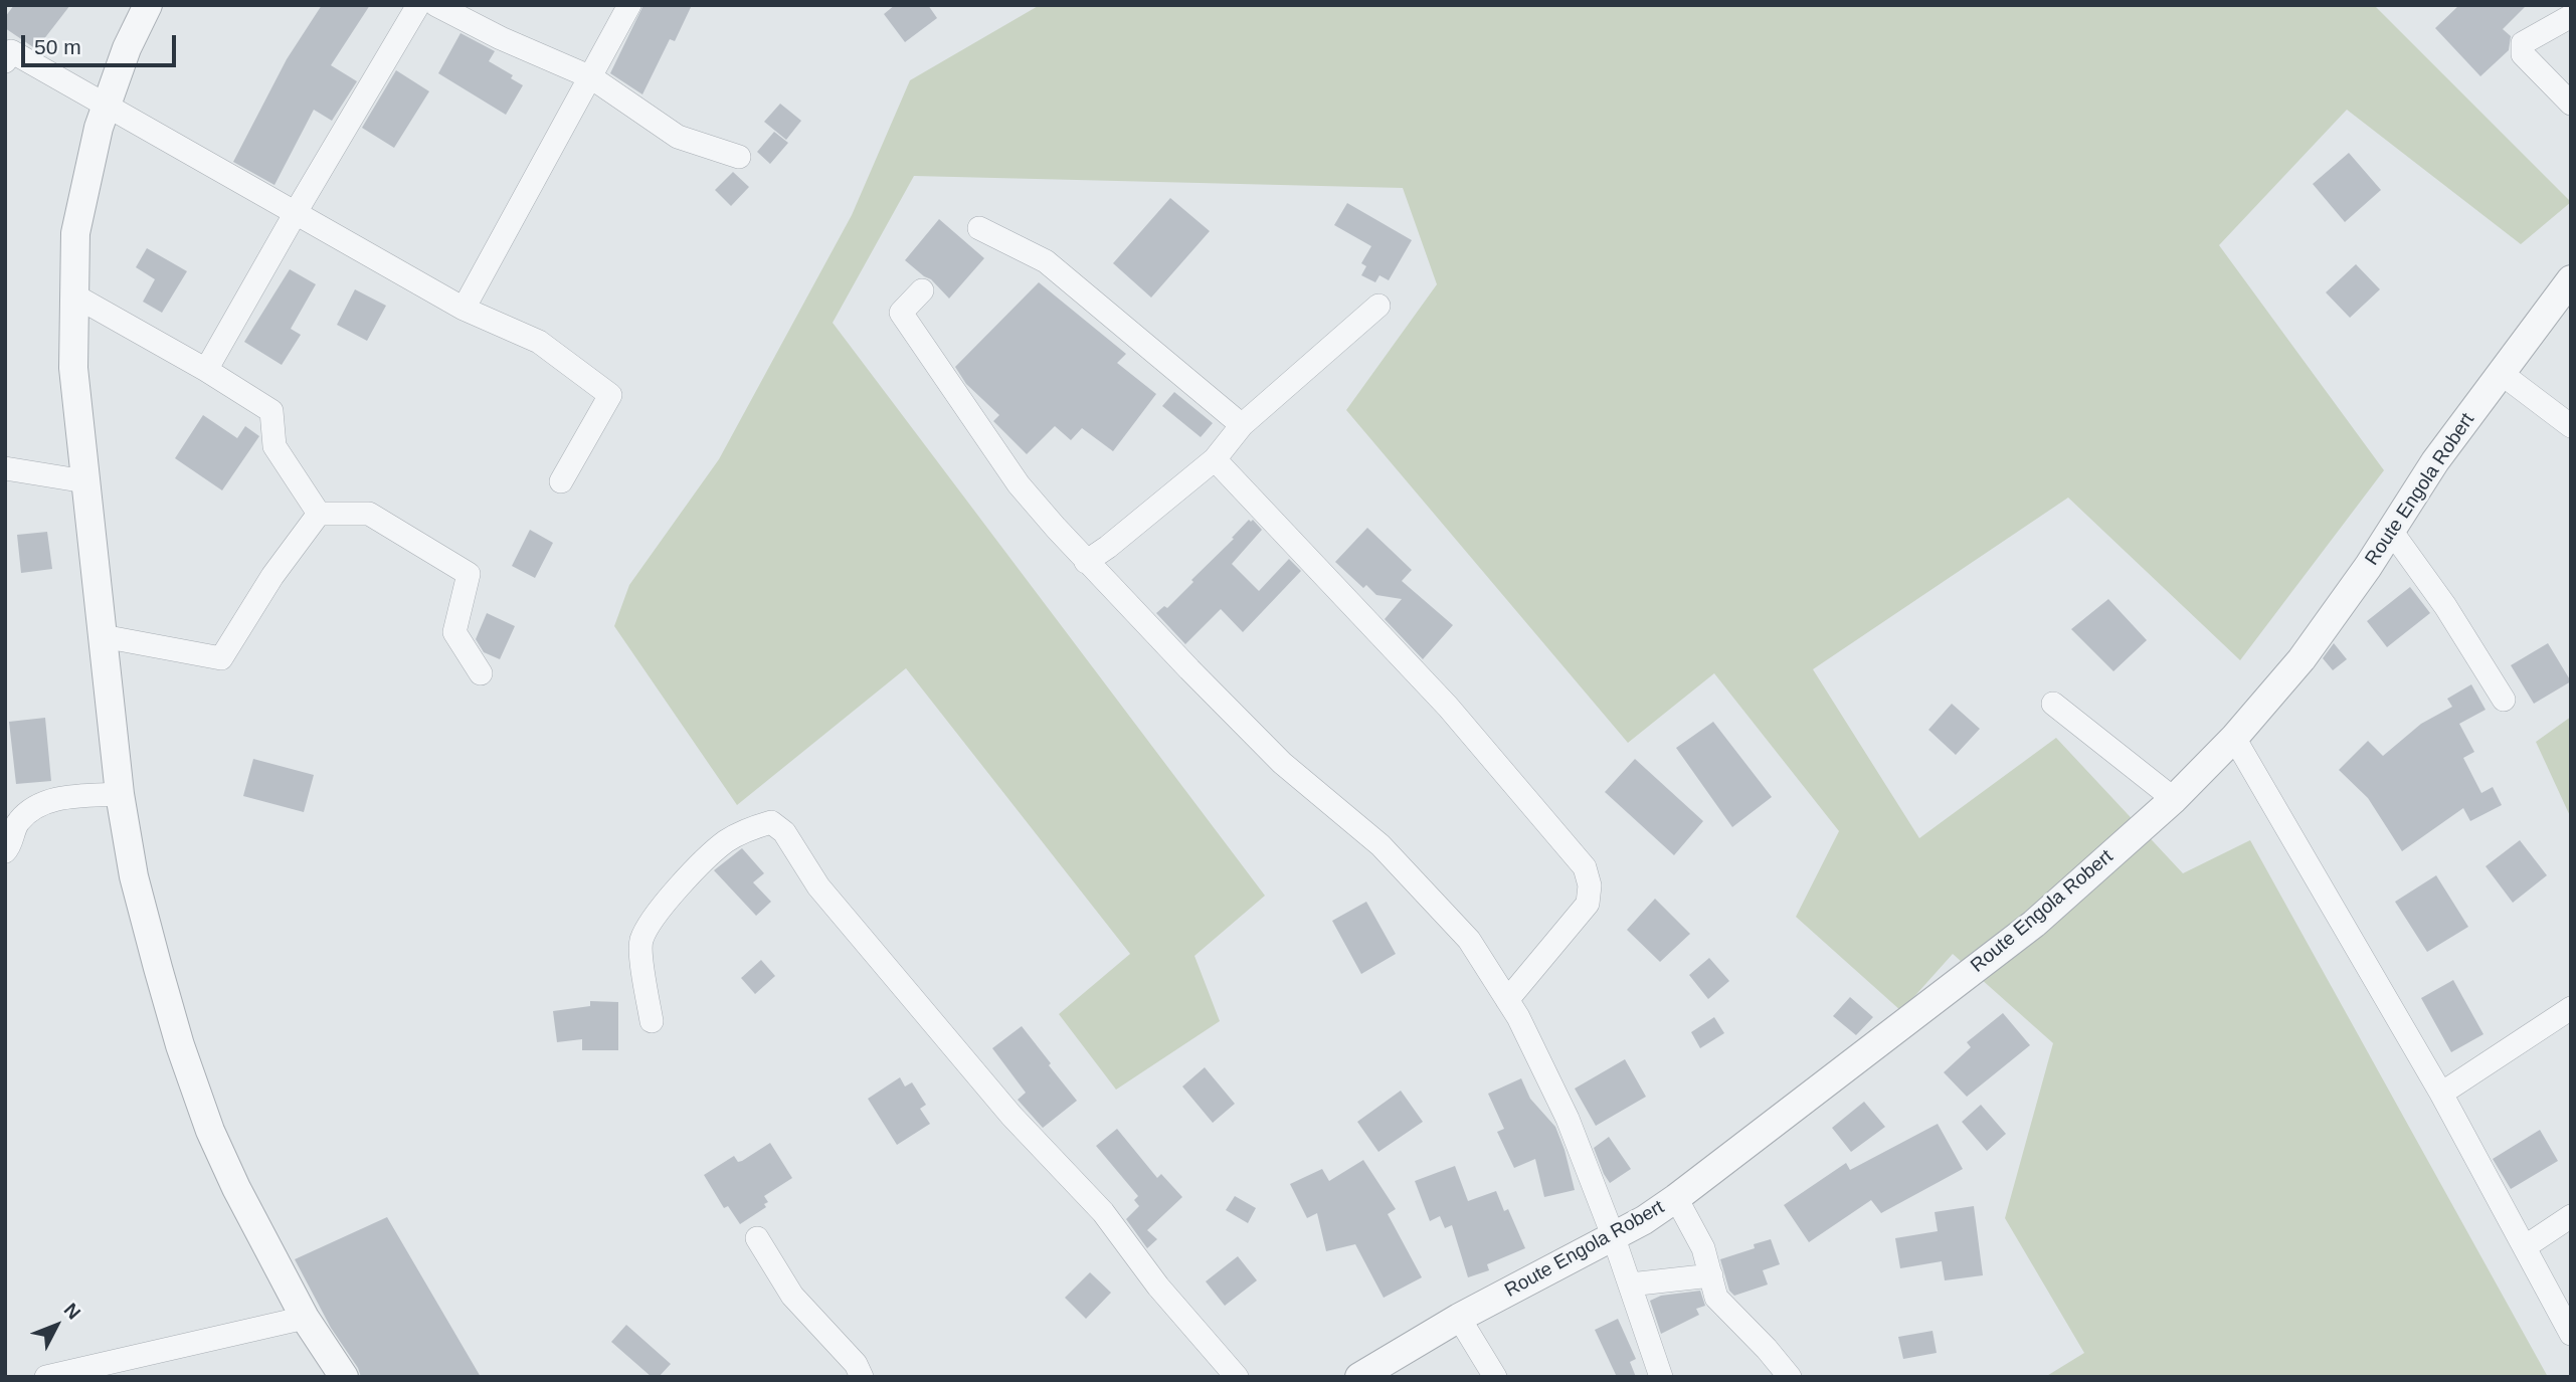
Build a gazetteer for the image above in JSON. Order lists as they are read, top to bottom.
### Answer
{
  "streets": {
    "street": ["Route Engola Robert"]
  },
  "scale_bar": "50 m",
  "north": "top right"
}
